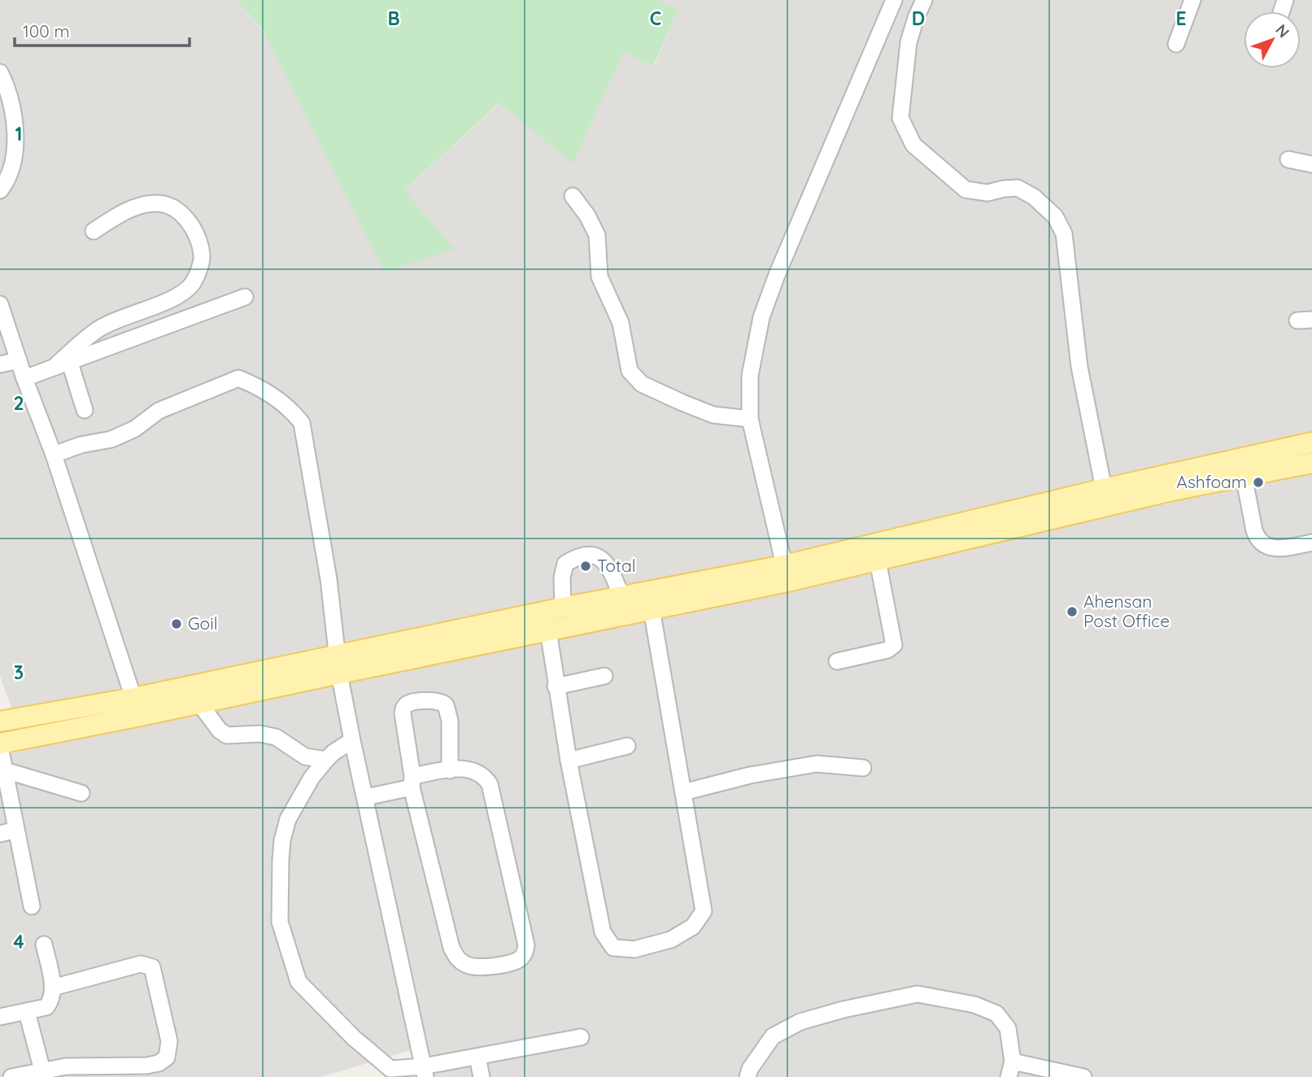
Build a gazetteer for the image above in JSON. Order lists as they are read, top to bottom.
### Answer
{
  "places": [
    "Ashfoam",
    "Total",
    "Ahensan Post Office",
    "Goil"
  ],
  "scale_bar": "100 m",
  "north": "top right",
  "grid": {
    "columns": [
      "B",
      "C",
      "D",
      "E"
    ],
    "rows": [
      "1",
      "2",
      "3",
      "4"
    ]
  }
}
